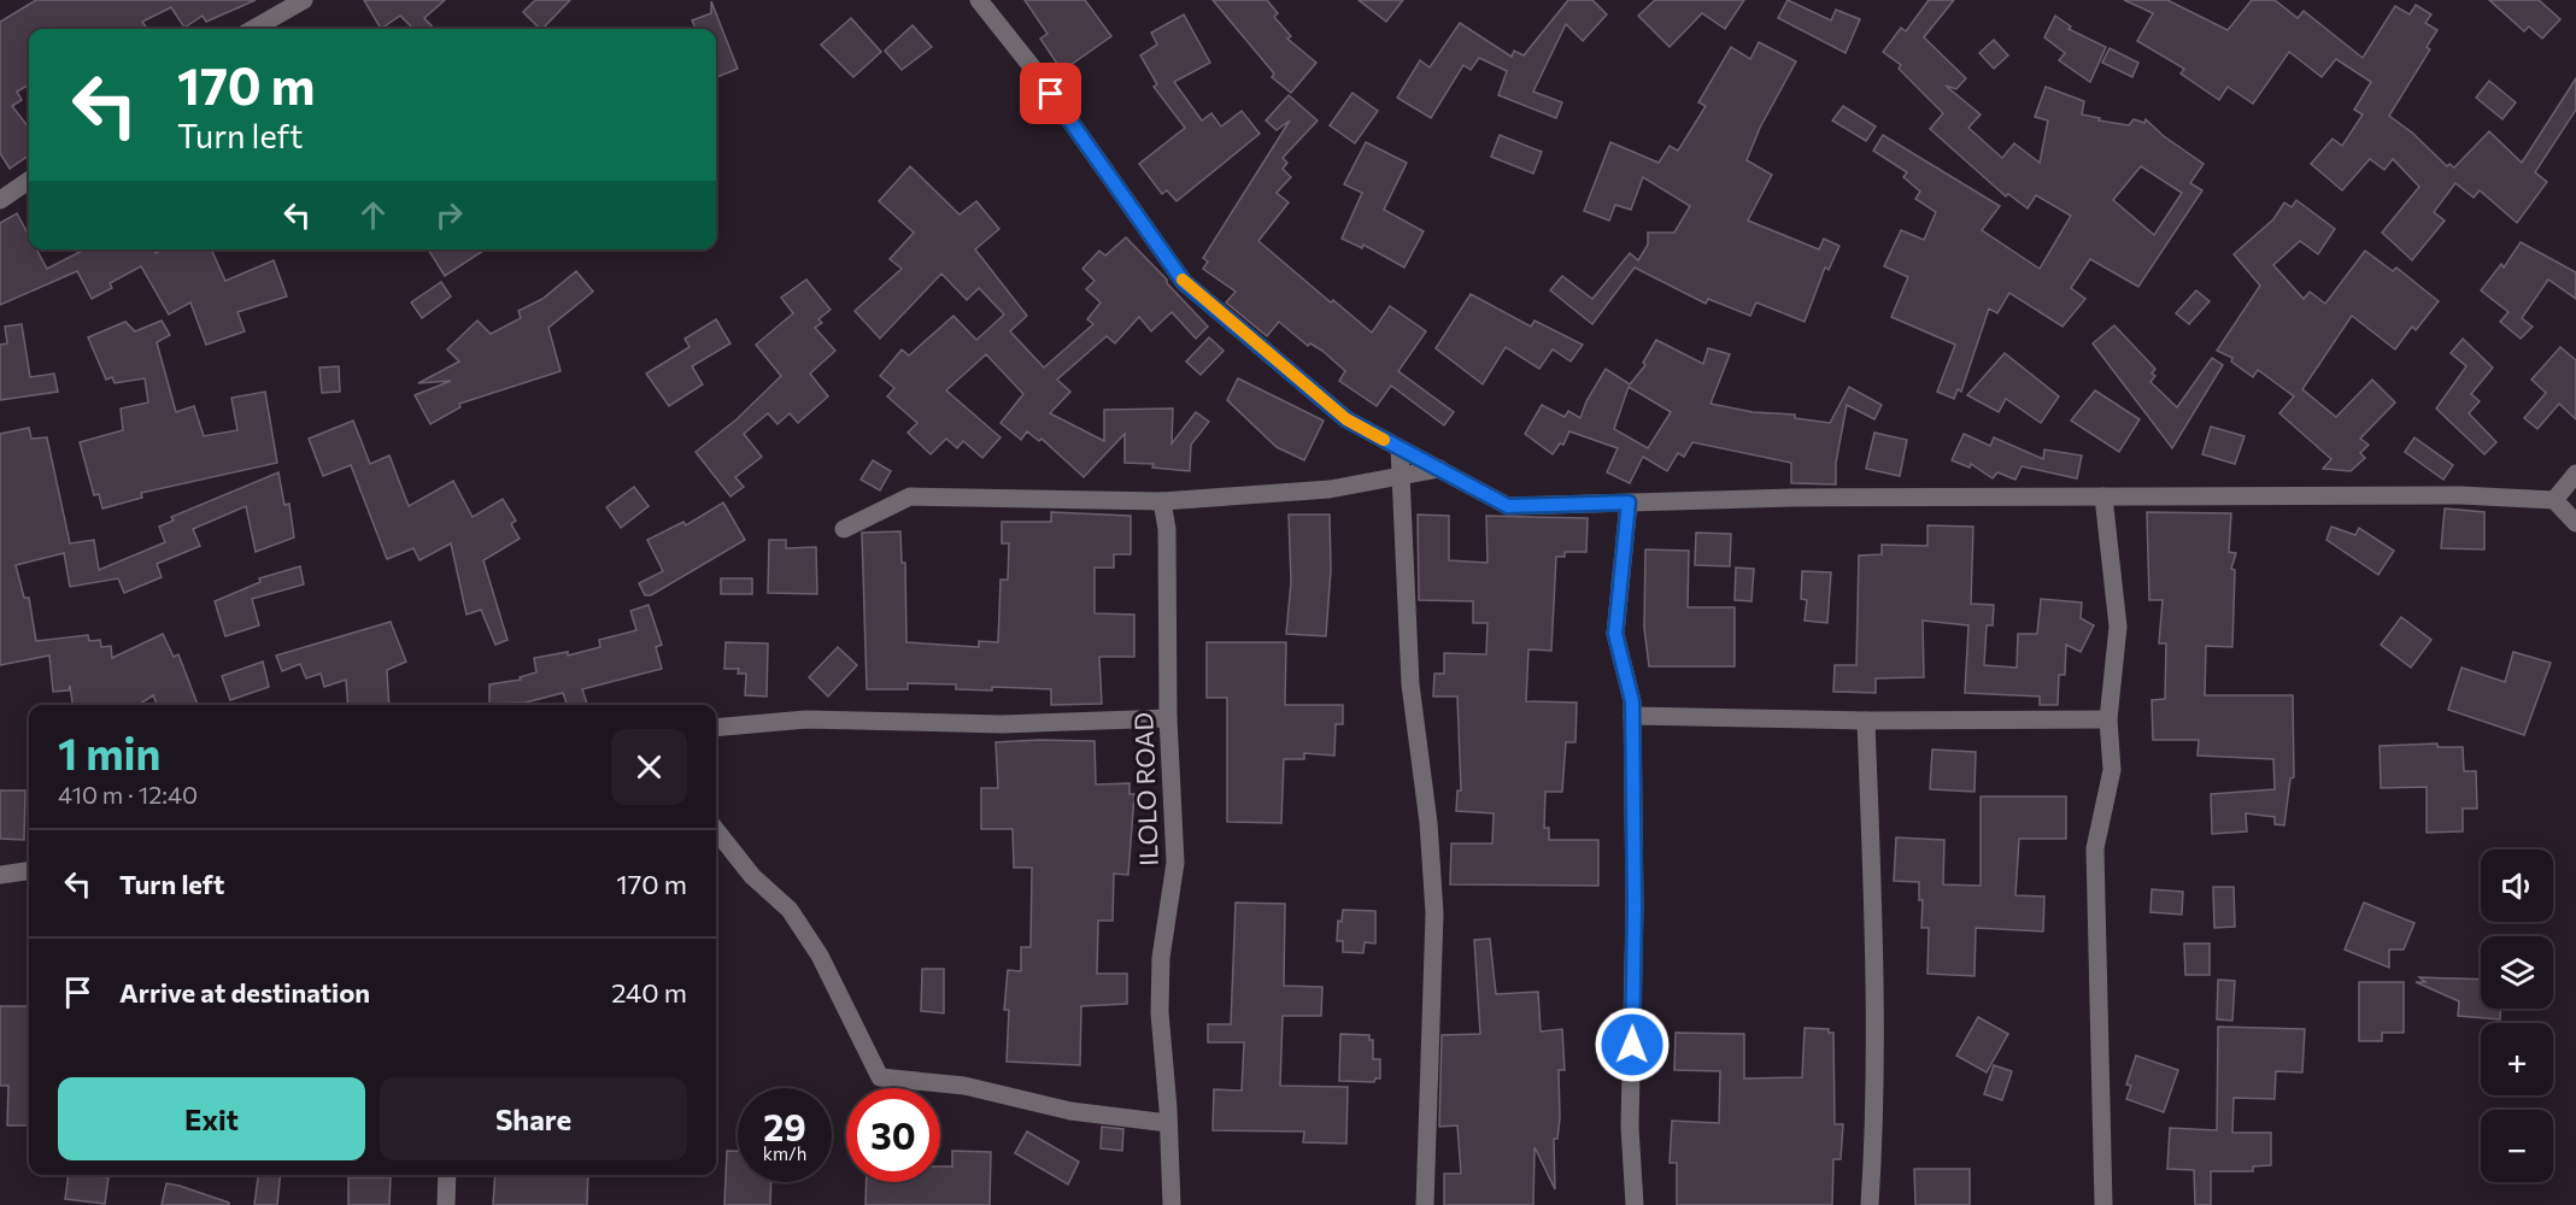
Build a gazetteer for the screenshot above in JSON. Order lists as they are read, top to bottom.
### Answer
{
  "streets": {
    "street": ["ILOLO ROAD"]
  },
  "page": {
    "turn": ["170 m", "Turn left"],
    "heading": ["1 min", "410 m · 12:40"],
    "list": [
      {
        "name": "Turn left",
        "value": "170 m"
      },
      {
        "name": "Arrive at destination",
        "value": "240 m"
      }
    ],
    "map_buttons": ["+", "−"],
    "buttons": ["Exit", "Share"],
    "speed": "29 km/h",
    "limit": "30"
  }
}
